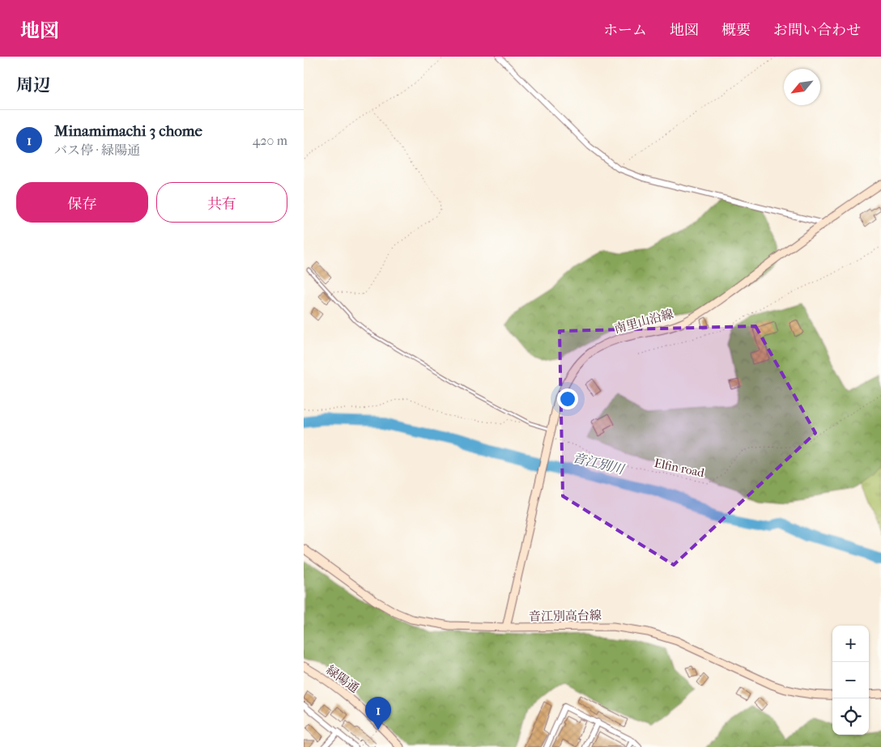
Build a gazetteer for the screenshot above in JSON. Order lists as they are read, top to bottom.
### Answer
{
  "streets": {
    "street": ["南里山沿線", "音江別高台線", "緑陽通"],
    "path": ["Elfin road"]
  },
  "crossings": [
    ["南里山沿線", "Elfin road"],
    ["南里山沿線", "音江別高台線"]
  ],
  "water": ["音江別川"],
  "north": "bottom left",
  "page": {
    "header": "地図",
    "nav": [
      "ホーム",
      "地図",
      "概要",
      "お問い合わせ"
    ],
    "heading": "周辺",
    "list": [
      {
        "mark": "1",
        "name": "Minamimachi 3 chome",
        "note": "バス停 · 緑陽通",
        "value": "420 m"
      }
    ],
    "buttons": ["保存", "共有"],
    "map_buttons": ["+", "−"],
    "pins": "1"
  }
}
